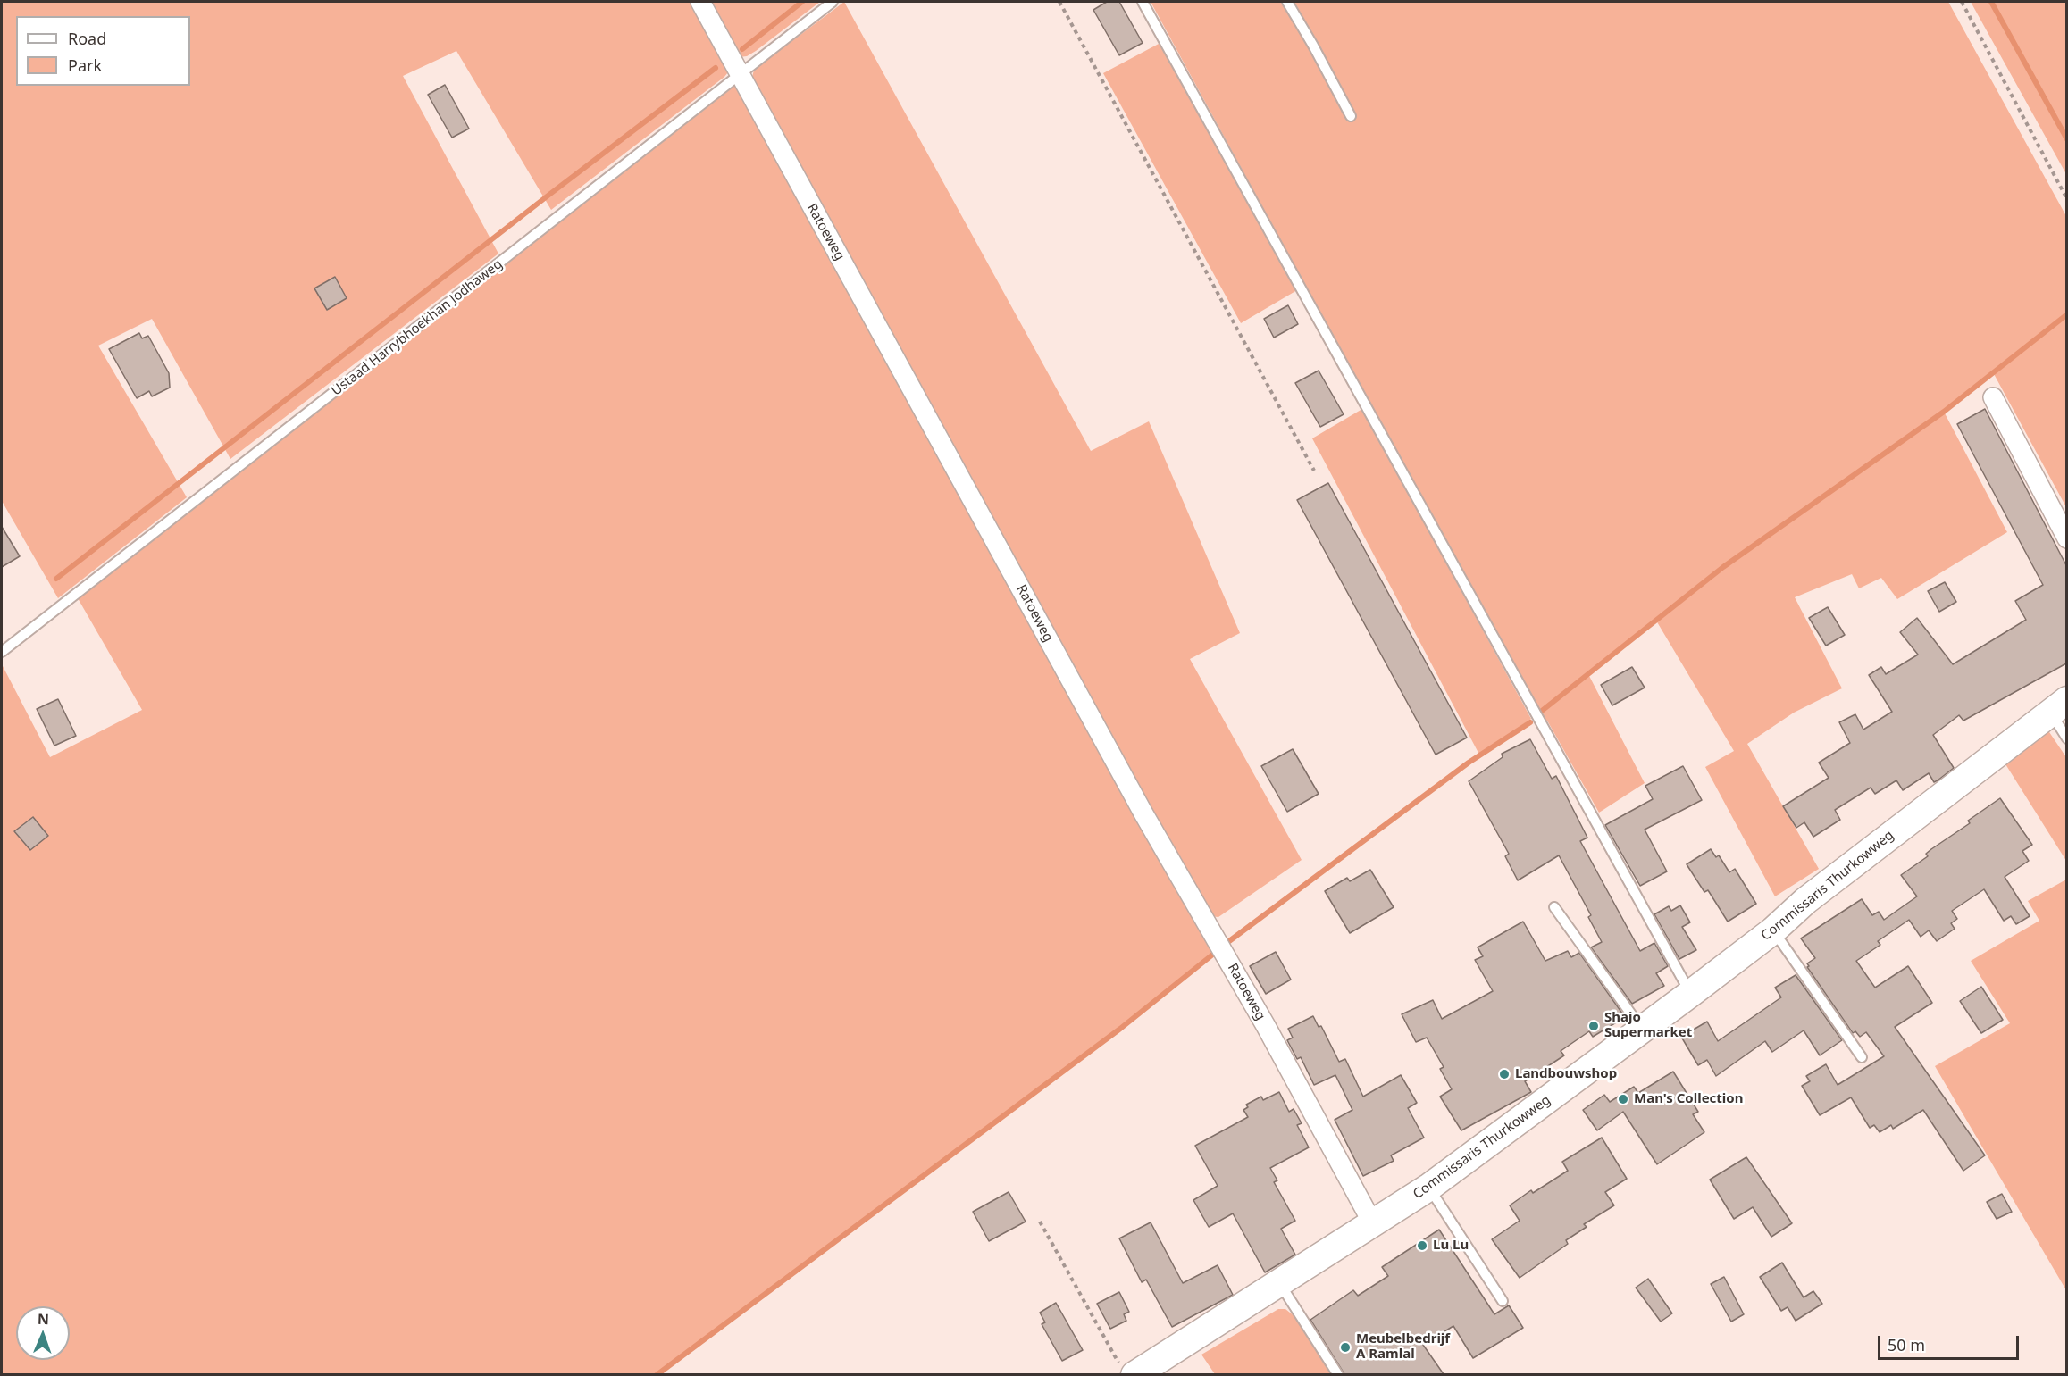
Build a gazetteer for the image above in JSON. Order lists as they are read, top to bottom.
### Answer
{
  "streets": {
    "main road": ["Commissaris Thurkowweg"],
    "street": ["Ratoeweg"],
    "lane": ["Ustaad Harrybhoekhan Jodhaweg"]
  },
  "crossings": [
    ["Ratoeweg", "Ustaad Harrybhoekhan Jodhaweg"],
    ["Ratoeweg", "Commissaris Thurkowweg"]
  ],
  "places": [
    "Shajo Supermarket",
    "Landbouwshop",
    "Man's Collection",
    "Lu Lu",
    "Meubelbedrijf A Ramlal"
  ],
  "legend": ["Road", "Park"],
  "scale_bar": "50 m",
  "north": "top"
}
